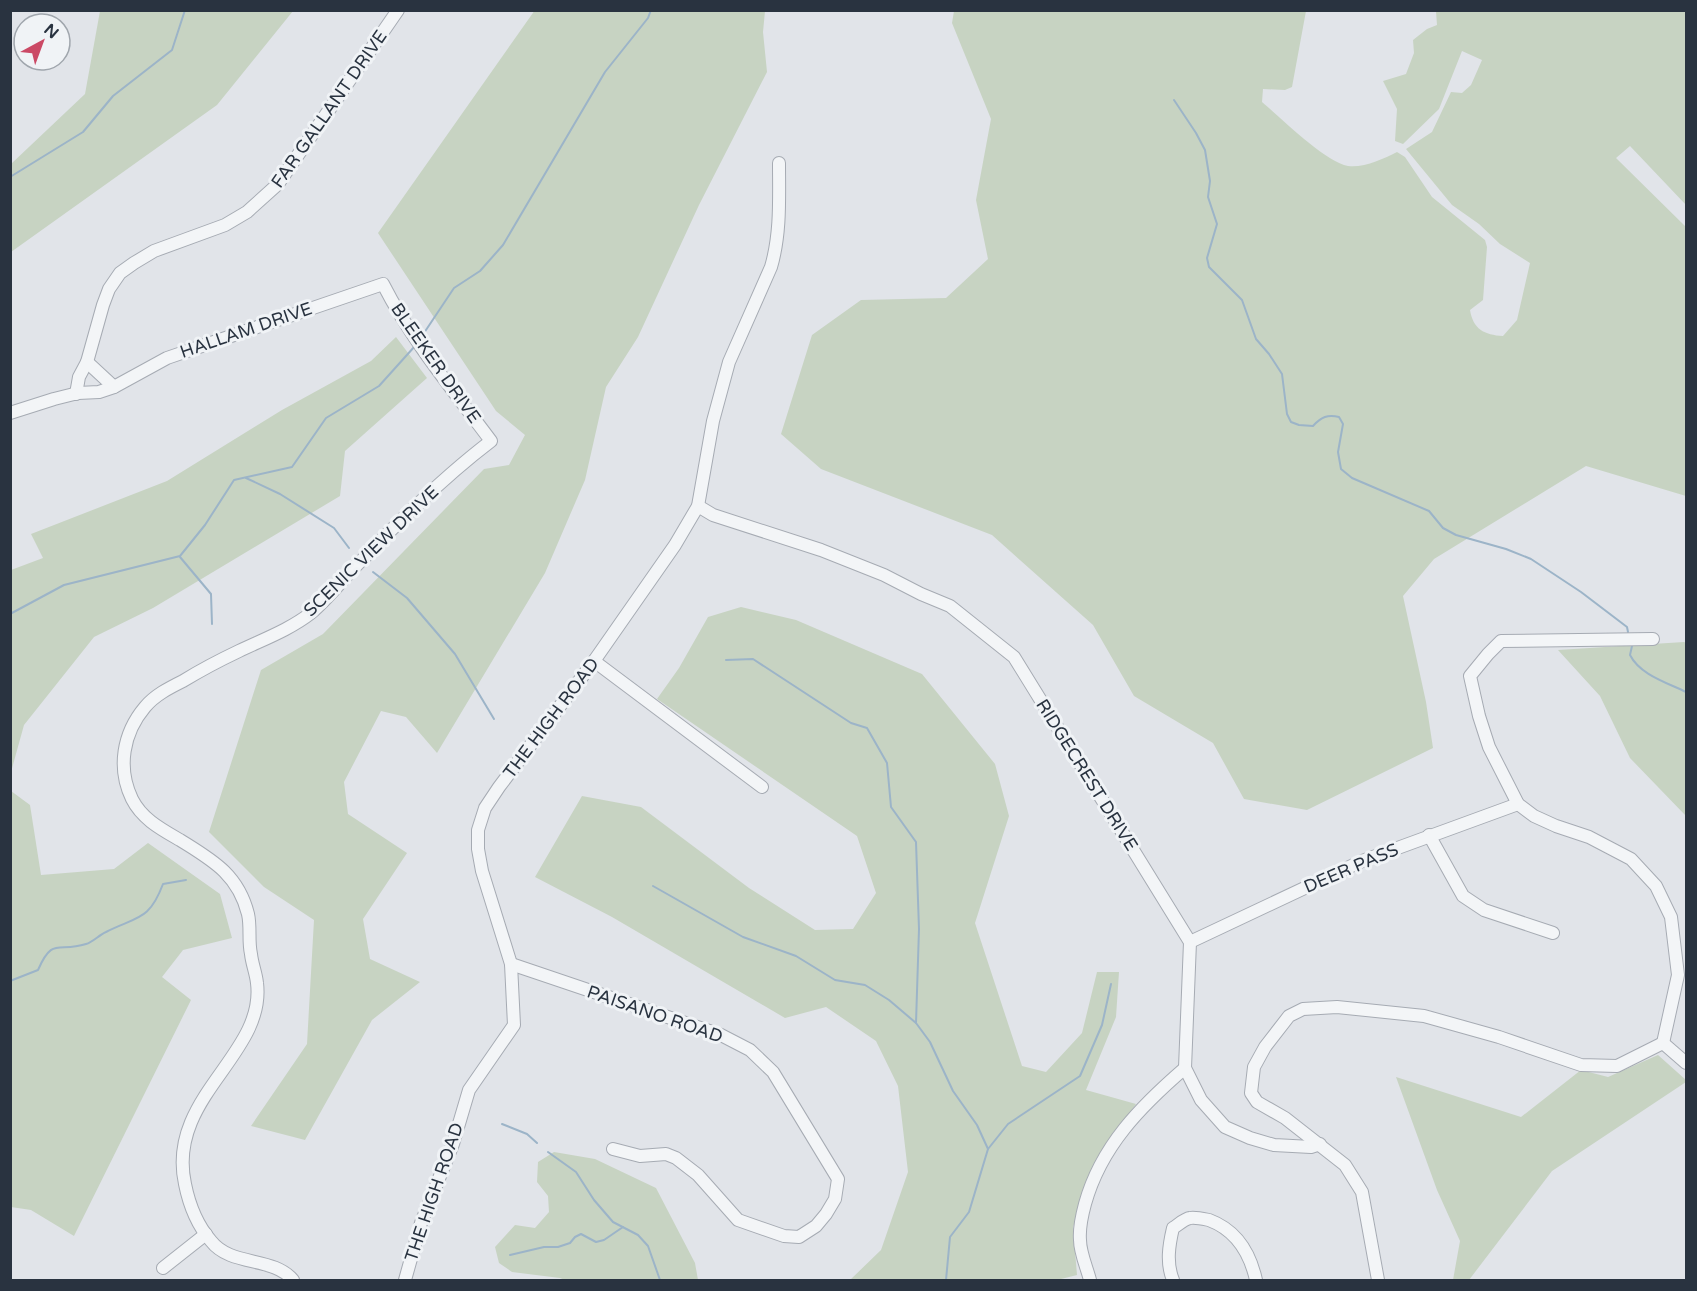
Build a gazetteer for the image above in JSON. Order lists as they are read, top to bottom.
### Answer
{
  "streets": {
    "street": [
      "FAR GALLANT DRIVE",
      "HALLAM DRIVE",
      "BLEEKER DRIVE",
      "SCENIC VIEW DRIVE",
      "THE HIGH ROAD",
      "RIDGECREST DRIVE",
      "DEER PASS",
      "PAISANO ROAD"
    ]
  },
  "crossings": [
    ["HALLAM DRIVE", "BLEEKER DRIVE"],
    ["BLEEKER DRIVE", "SCENIC VIEW DRIVE"],
    ["THE HIGH ROAD", "RIDGECREST DRIVE"],
    ["THE HIGH ROAD", "PAISANO ROAD"],
    ["RIDGECREST DRIVE", "DEER PASS"]
  ],
  "north": "top right"
}
